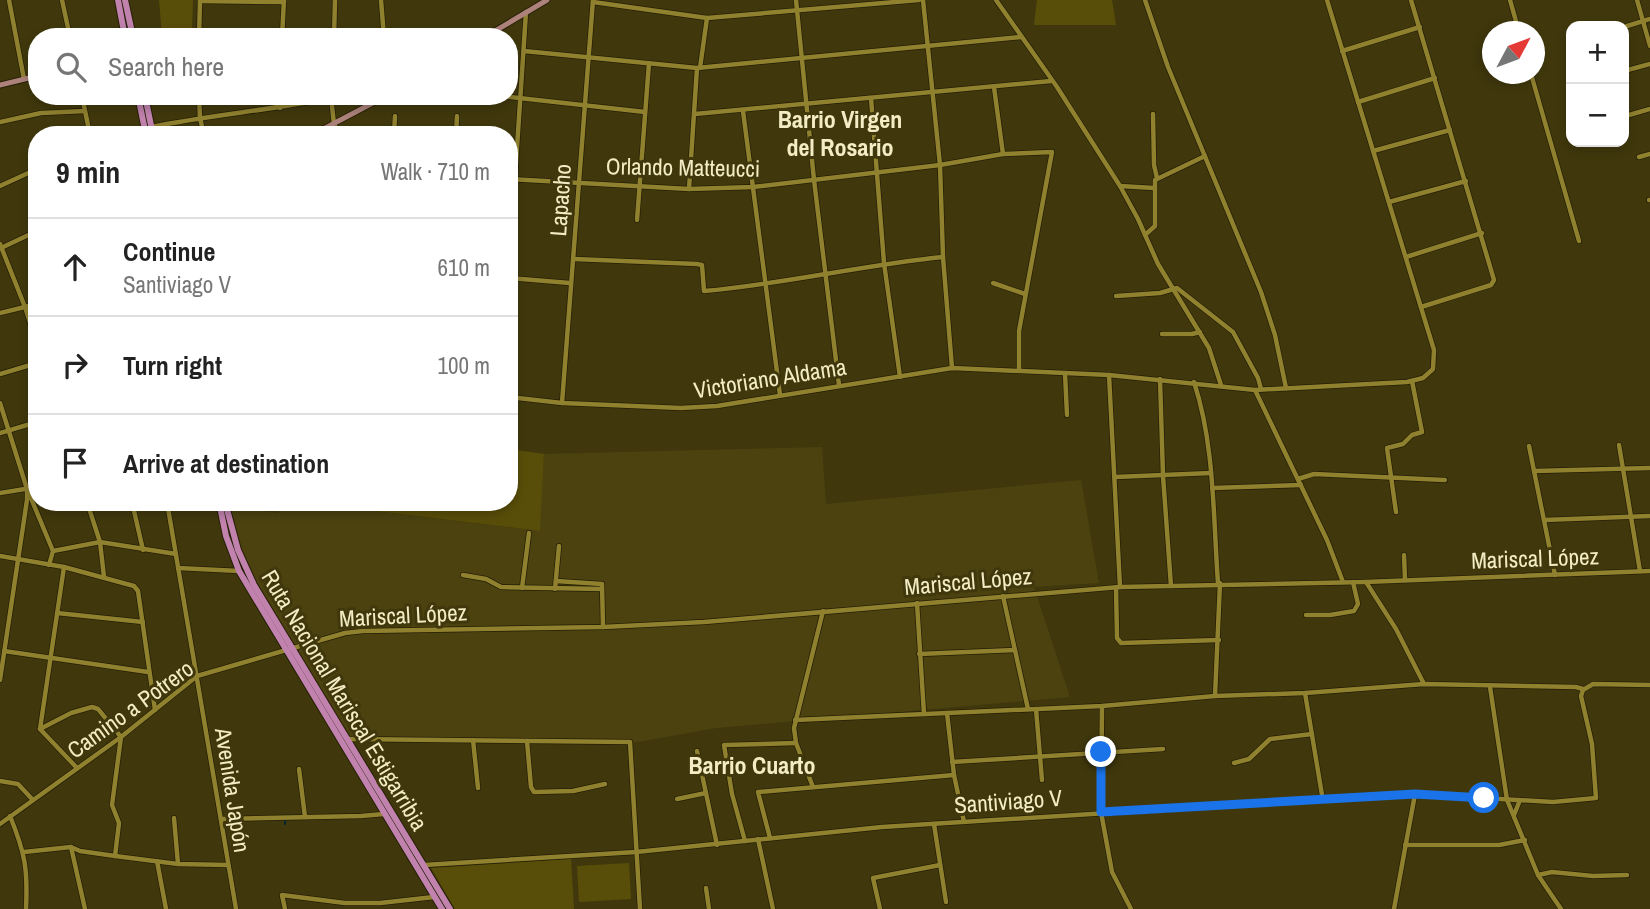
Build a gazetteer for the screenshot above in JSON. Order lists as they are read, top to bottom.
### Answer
{
  "streets": {
    "highway": ["Ruta Nacional Mariscal Estigarribia"],
    "street": [
      "Orlando Matteucci",
      "Lapacho",
      "Victoriano Aldama",
      "Mariscal López",
      "Camino a Potrero",
      "Avenida Japón",
      "Santiviago V"
    ]
  },
  "crossings": [
    ["Orlando Matteucci", "Lapacho"],
    ["Lapacho", "Victoriano Aldama"],
    ["Mariscal López", "Ruta Nacional Mariscal Estigarribia"],
    ["Mariscal López", "Camino a Potrero"],
    ["Ruta Nacional Mariscal Estigarribia", "Camino a Potrero"],
    ["Ruta Nacional Mariscal Estigarribia", "Santiviago V"],
    ["Camino a Potrero", "Avenida Japón"]
  ],
  "districts": ["Barrio Virgen del Rosario", "Barrio Cuarto"],
  "north": "top right",
  "page": {
    "map_buttons": ["+", "−"],
    "search": "Search here",
    "heading": ["9 min", "Walk · 710 m"],
    "list": [
      ["Continue", "Santiviago V", "610 m"],
      ["Turn right", "100 m"],
      "Arrive at destination"
    ]
  }
}
